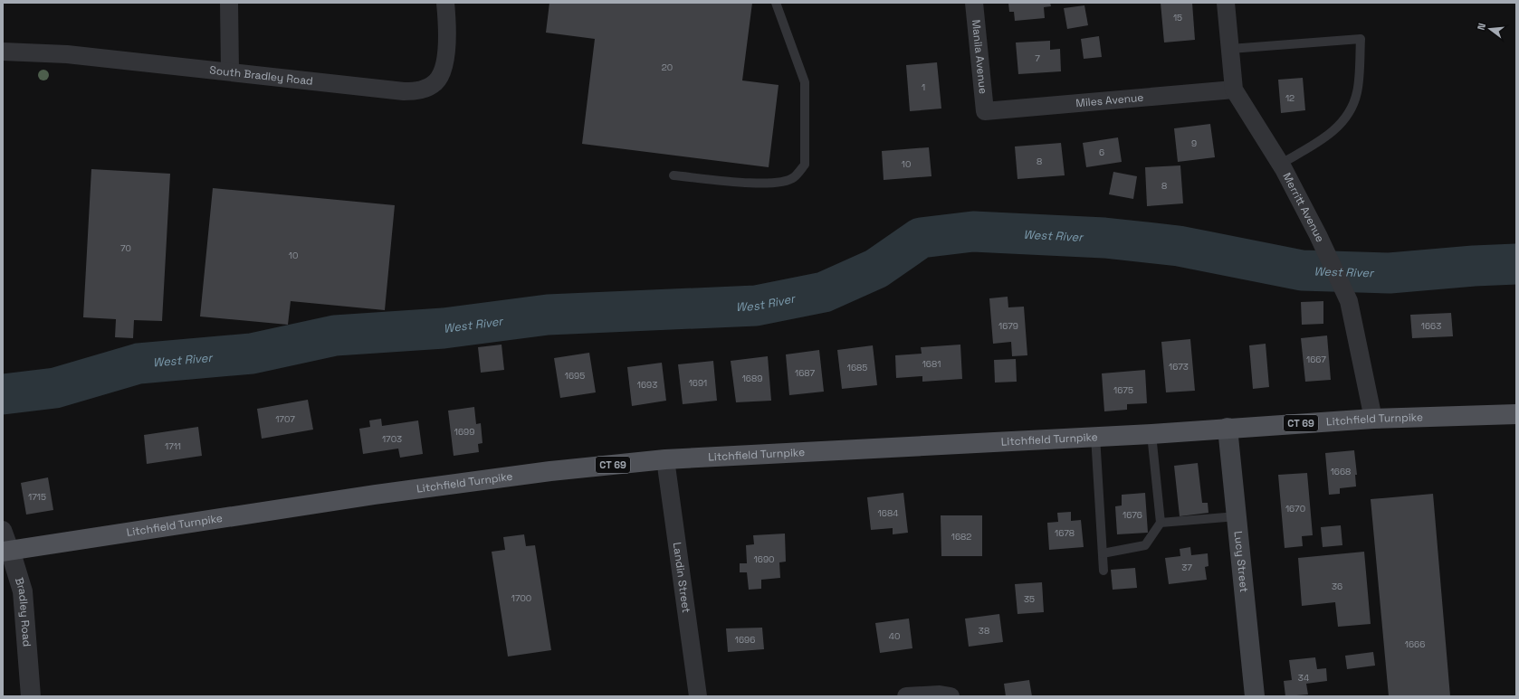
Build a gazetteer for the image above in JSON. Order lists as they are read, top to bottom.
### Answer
{
  "streets": {
    "main road": ["Litchfield Turnpike", "CT 69", "Lucy Street"],
    "street": [
      "Manila Avenue",
      "South Bradley Road",
      "Miles Avenue",
      "Merritt Avenue",
      "Landin Street",
      "Bradley Road"
    ]
  },
  "crossings": [
    ["Manila Avenue", "Miles Avenue"],
    ["Miles Avenue", "Merritt Avenue"],
    ["Merritt Avenue", "Litchfield Turnpike"],
    ["Litchfield Turnpike", "Lucy Street"],
    ["Litchfield Turnpike", "Landin Street"],
    ["Litchfield Turnpike", "Bradley Road"]
  ],
  "water": ["West River"],
  "house_numbers": [
    "15",
    "7",
    "20",
    "1",
    "12",
    "9",
    "6",
    "8",
    "10",
    "8",
    "70",
    "10",
    "1679",
    "1663",
    "1667",
    "1681",
    "1673",
    "1685",
    "1687",
    "1695",
    "1689",
    "1691",
    "1693",
    "1675",
    "1707",
    "1699",
    "1703",
    "1711",
    "1668",
    "1715",
    "1670",
    "1684",
    "1676",
    "1678",
    "1682",
    "1690",
    "37",
    "36",
    "1700",
    "35",
    "38",
    "40",
    "1696",
    "1666",
    "34"
  ],
  "north": "left"
}
